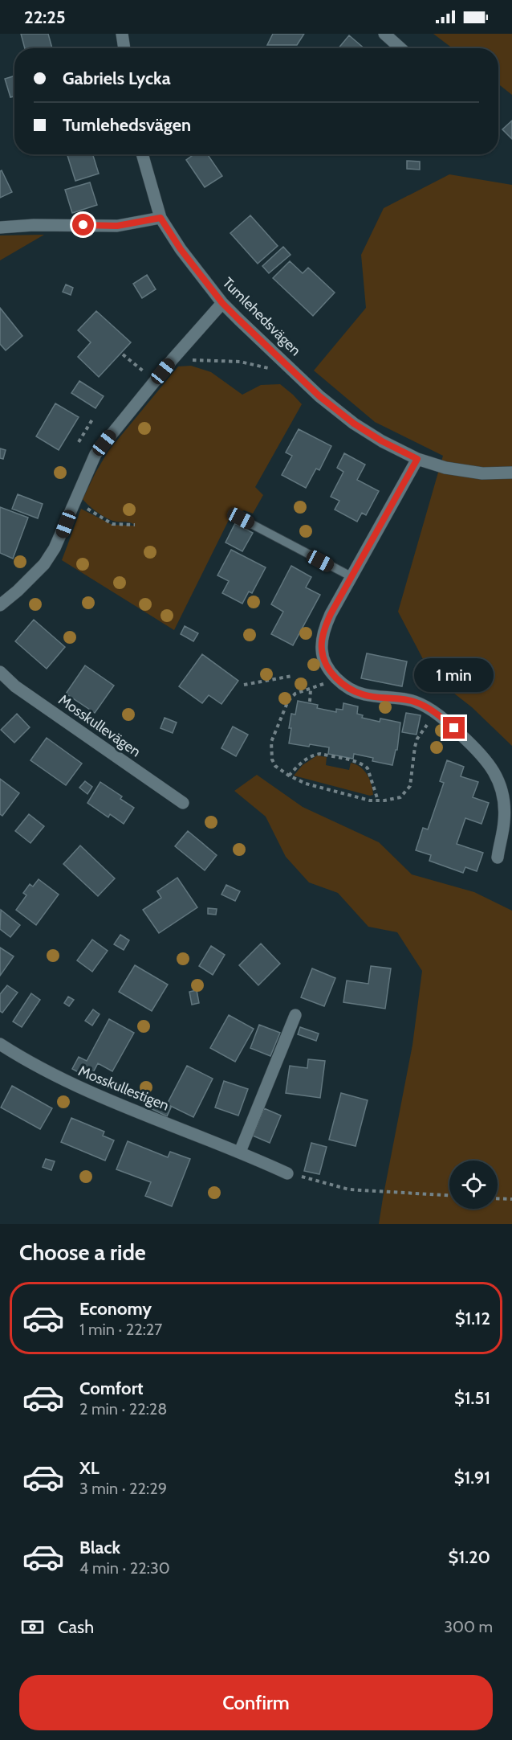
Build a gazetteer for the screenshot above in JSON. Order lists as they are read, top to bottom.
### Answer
{
  "streets": {
    "street": ["Tumlehedsvägen", "Mosskullevägen", "Mosskullestigen"]
  },
  "page": {
    "status": "22:25",
    "banner": ["Gabriels Lycka", "Tumlehedsvägen"],
    "bubble": "1 min",
    "heading": "Choose a ride",
    "list": [
      {
        "name": "Economy",
        "note": "1 min · 22:27",
        "value": "$1.12"
      },
      {
        "name": "Comfort",
        "note": "2 min · 22:28",
        "value": "$1.51"
      },
      {
        "name": "XL",
        "note": "3 min · 22:29",
        "value": "$1.91"
      },
      {
        "name": "Black",
        "note": "4 min · 22:30",
        "value": "$1.20"
      }
    ],
    "pay": ["Cash", "300 m"],
    "buttons": "Confirm"
  }
}
